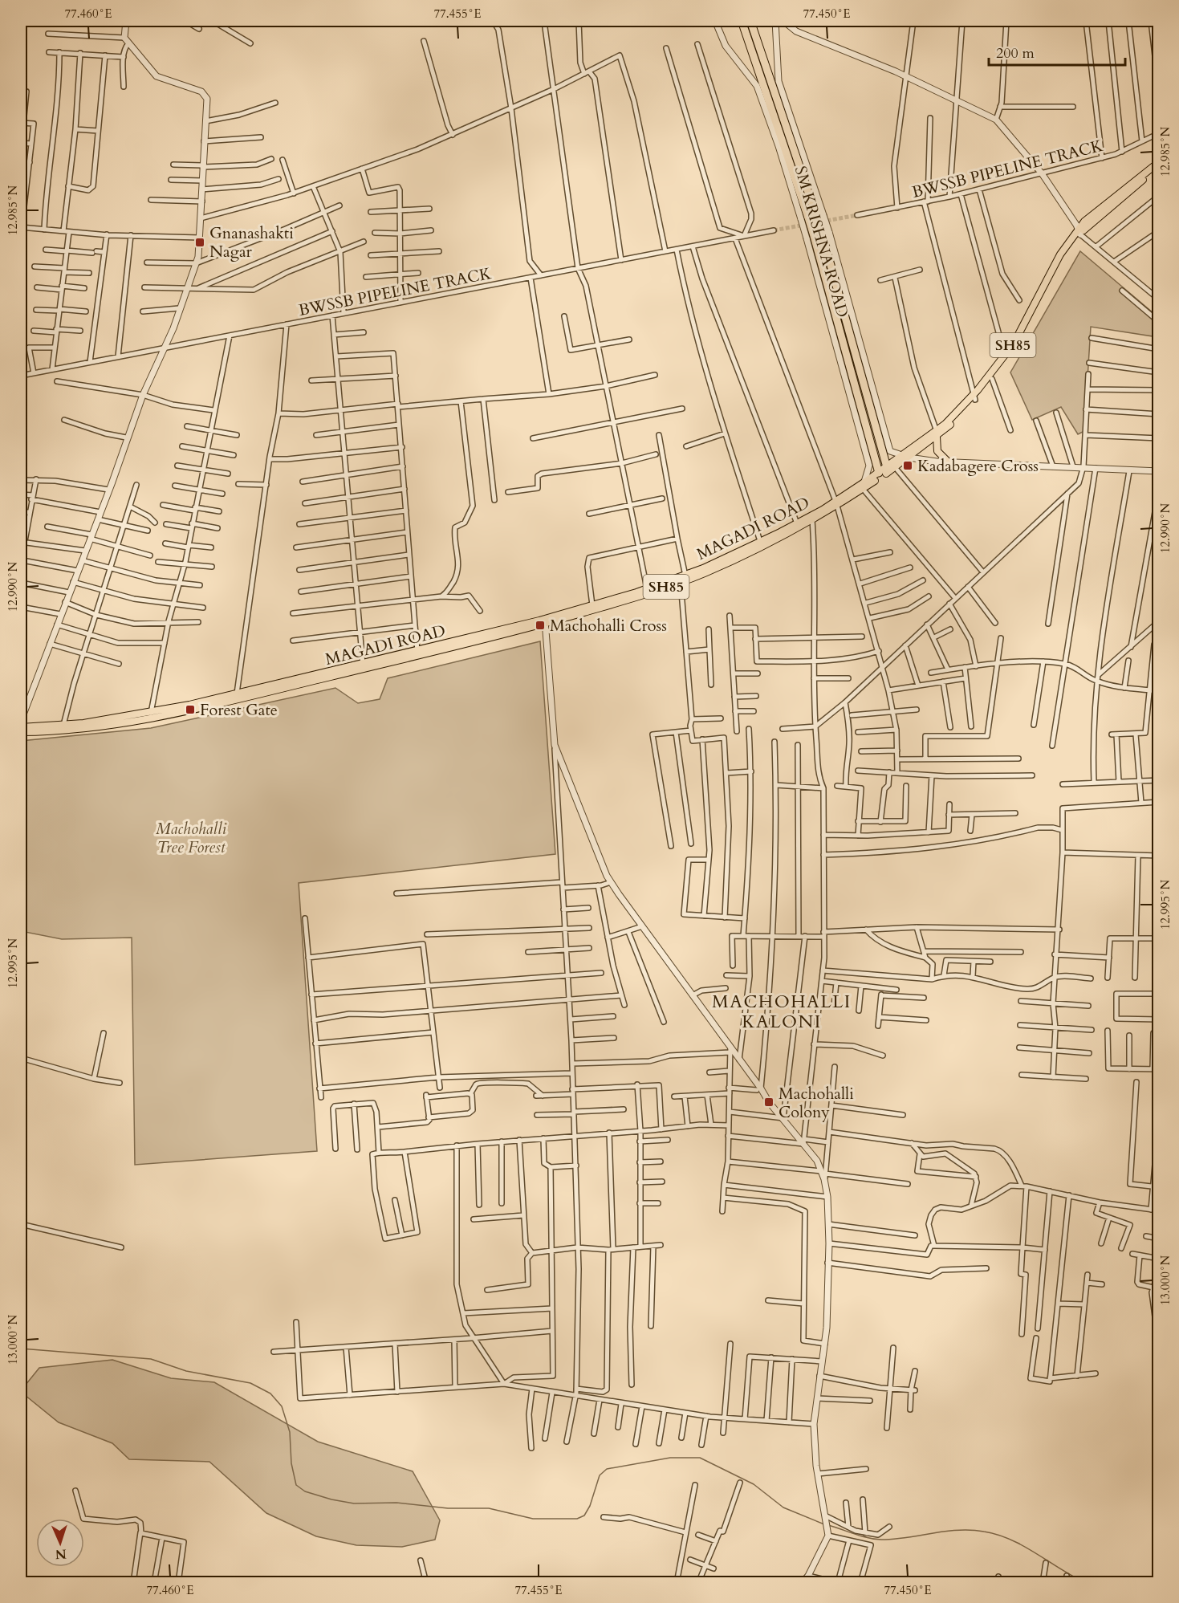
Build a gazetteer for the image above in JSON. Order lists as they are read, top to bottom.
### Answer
{
  "streets": {
    "highway": ["SM KRISHNA ROAD"],
    "main road": ["SH85", "MAGADI ROAD"],
    "street": ["BWSSB PIPELINE TRACK"]
  },
  "crossings": [
    ["SM KRISHNA ROAD", "MAGADI ROAD"]
  ],
  "districts": ["MACHOHALLI KALONI"],
  "parks": ["Machohalli Tree Forest"],
  "places": {
    "transit": [
      "Gnanashakti Nagar",
      "Kadabagere Cross",
      "Machohalli Cross",
      "Forest Gate",
      "Machohalli Colony"
    ]
  },
  "scale_bar": "200 m",
  "north": "bottom",
  "coordinates": [
    "77.460°E",
    "77.455°E",
    "77.450°E",
    "12.985°N",
    "12.990°N",
    "12.995°N",
    "13.000°N"
  ]
}
